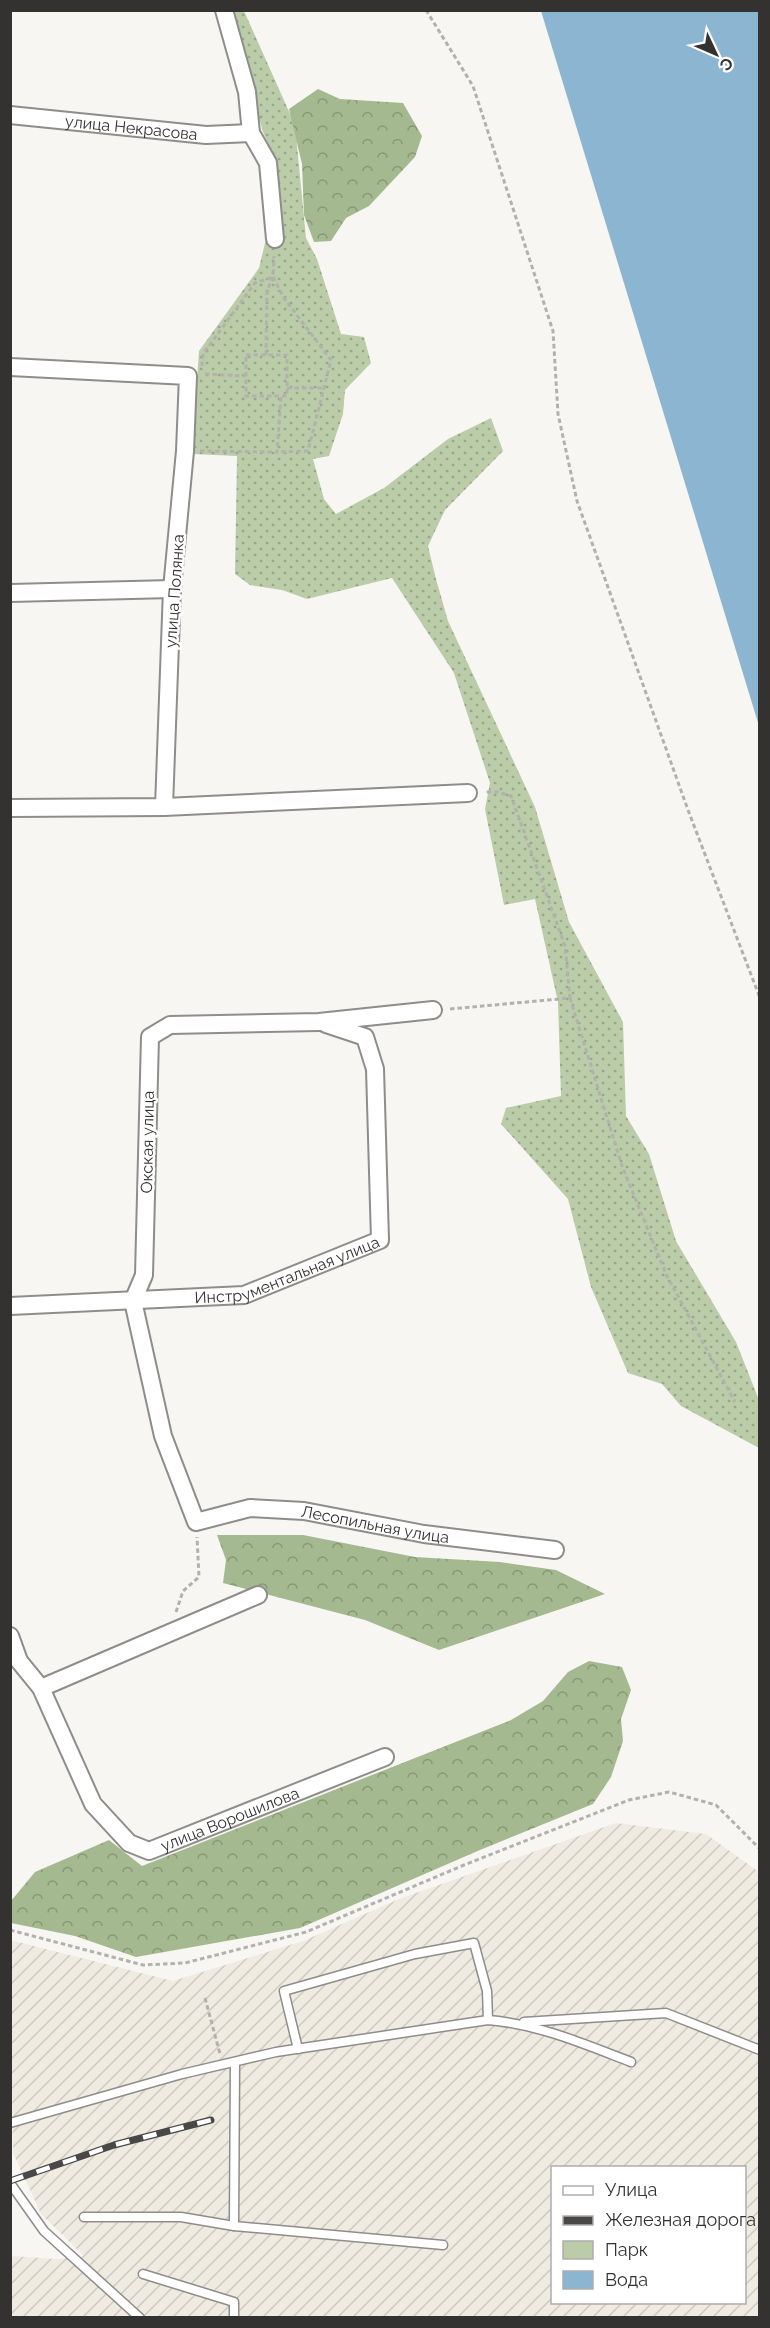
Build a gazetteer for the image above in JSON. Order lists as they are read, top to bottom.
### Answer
{
  "streets": {
    "street": [
      "улица Некрасова",
      "улица Полянка",
      "Окская улица",
      "Инструментальная улица",
      "Лесопильная улица",
      "улица Ворошилова"
    ]
  },
  "crossings": [
    ["Окская улица", "Инструментальная улица"]
  ],
  "legend": [
    "Улица",
    "Железная дорога",
    "Парк",
    "Вода"
  ],
  "north": "bottom right"
}
